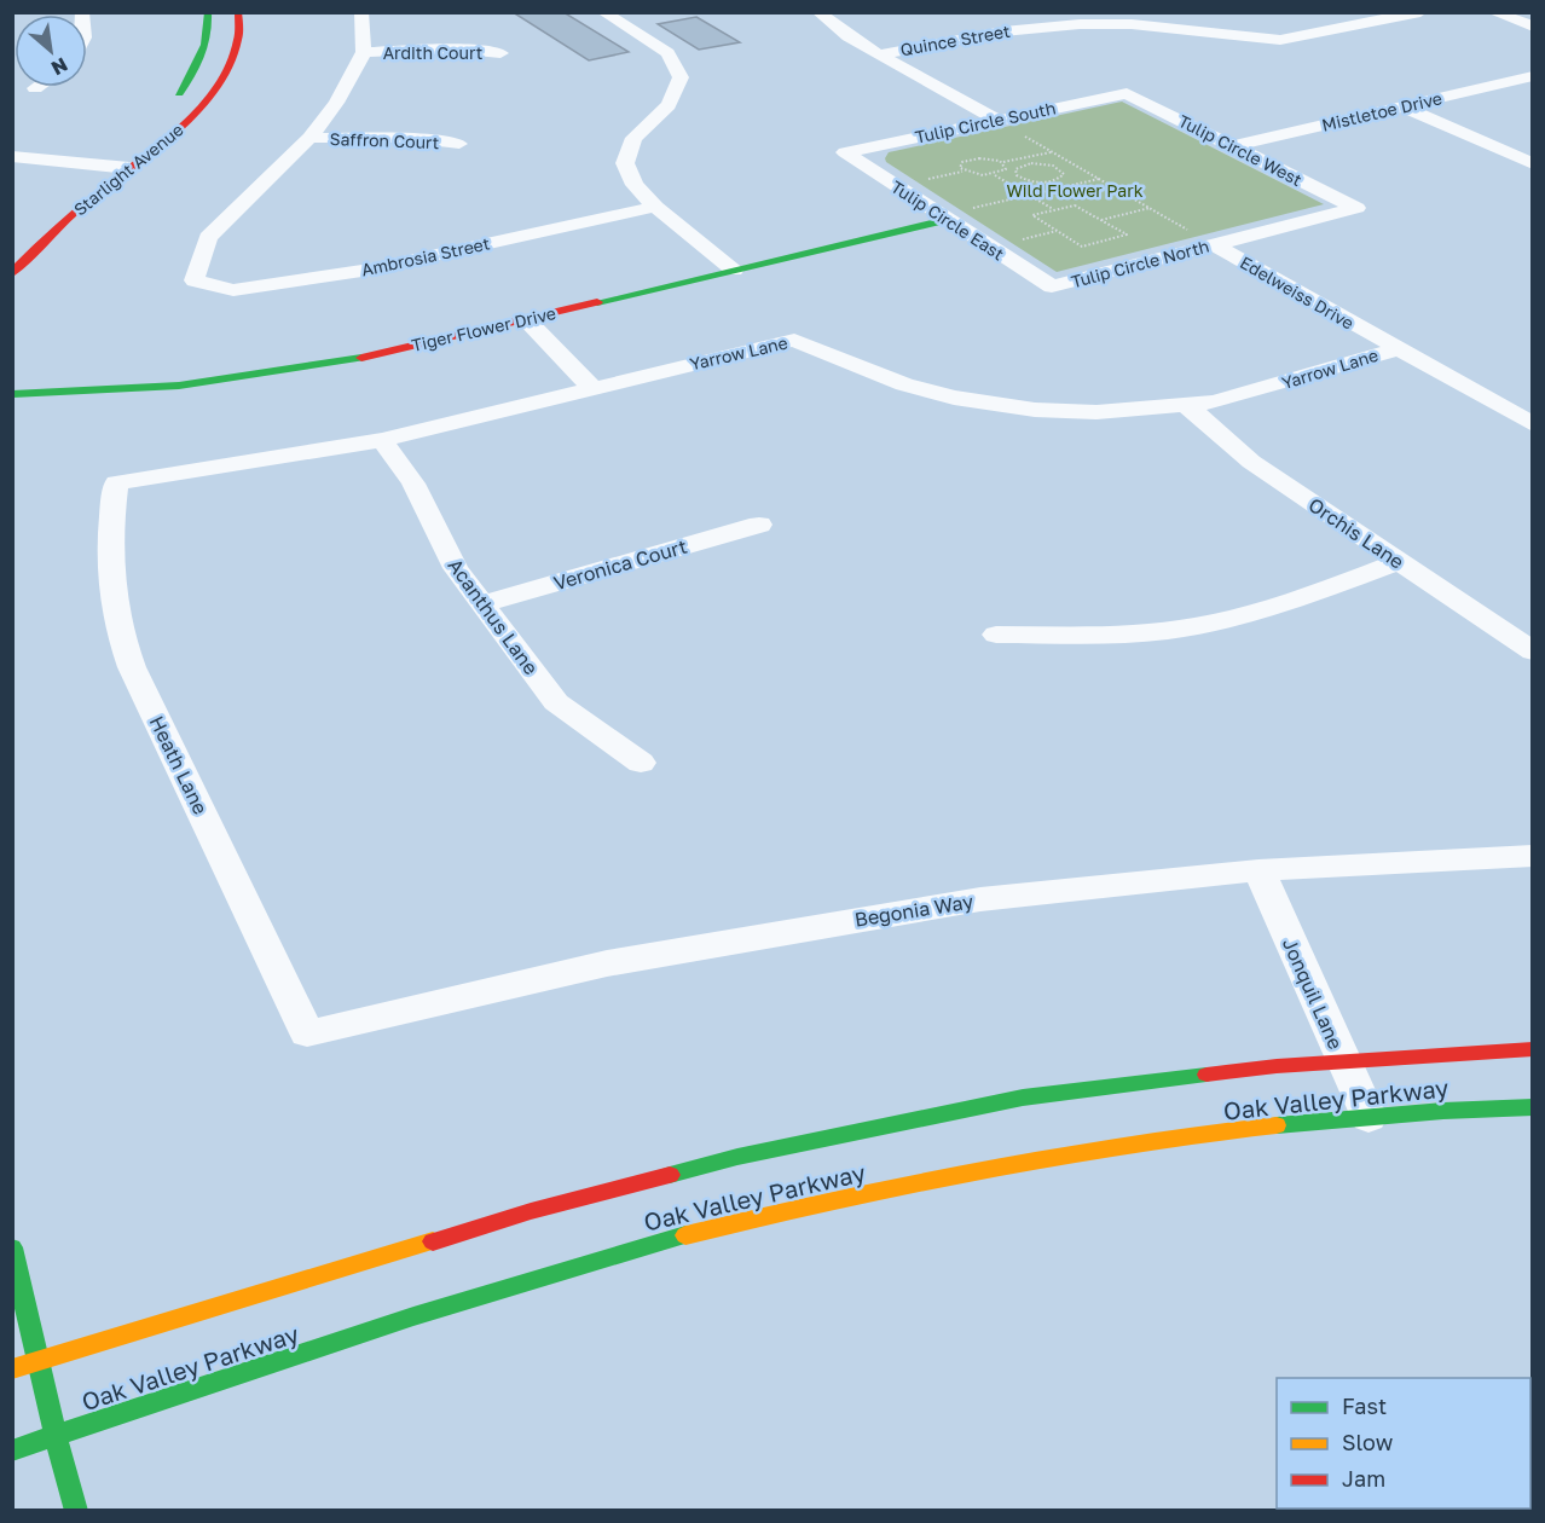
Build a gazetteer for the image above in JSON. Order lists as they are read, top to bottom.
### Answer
{
  "streets": {
    "street": [
      "Quince Street",
      "Ardith Court",
      "Mistletoe Drive",
      "Tulip Circle South",
      "Saffron Court",
      "Tulip Circle West",
      "Starlight Avenue",
      "Tulip Circle East",
      "Ambrosia Street",
      "Tulip Circle North",
      "Edelweiss Drive",
      "Tiger Flower Drive",
      "Yarrow Lane",
      "Orchis Lane",
      "Veronica Court",
      "Acanthus Lane",
      "Heath Lane",
      "Begonia Way",
      "Jonquil Lane",
      "Oak Valley Parkway"
    ]
  },
  "crossings": [
    ["Mistletoe Drive", "Tulip Circle West"],
    ["Tulip Circle South", "Tulip Circle West"],
    ["Tulip Circle South", "Tulip Circle East"],
    ["Saffron Court", "Ambrosia Street"],
    ["Tulip Circle West", "Tulip Circle North"],
    ["Tulip Circle East", "Tulip Circle North"],
    ["Tulip Circle East", "Tiger Flower Drive"],
    ["Tulip Circle North", "Edelweiss Drive"],
    ["Edelweiss Drive", "Yarrow Lane"],
    ["Yarrow Lane", "Orchis Lane"],
    ["Yarrow Lane", "Acanthus Lane"],
    ["Yarrow Lane", "Heath Lane"],
    ["Veronica Court", "Acanthus Lane"],
    ["Heath Lane", "Begonia Way"],
    ["Begonia Way", "Jonquil Lane"],
    ["Jonquil Lane", "Oak Valley Parkway"]
  ],
  "parks": ["Wild Flower Park"],
  "legend": ["Fast", "Slow", "Jam"],
  "north": "bottom right"
}
